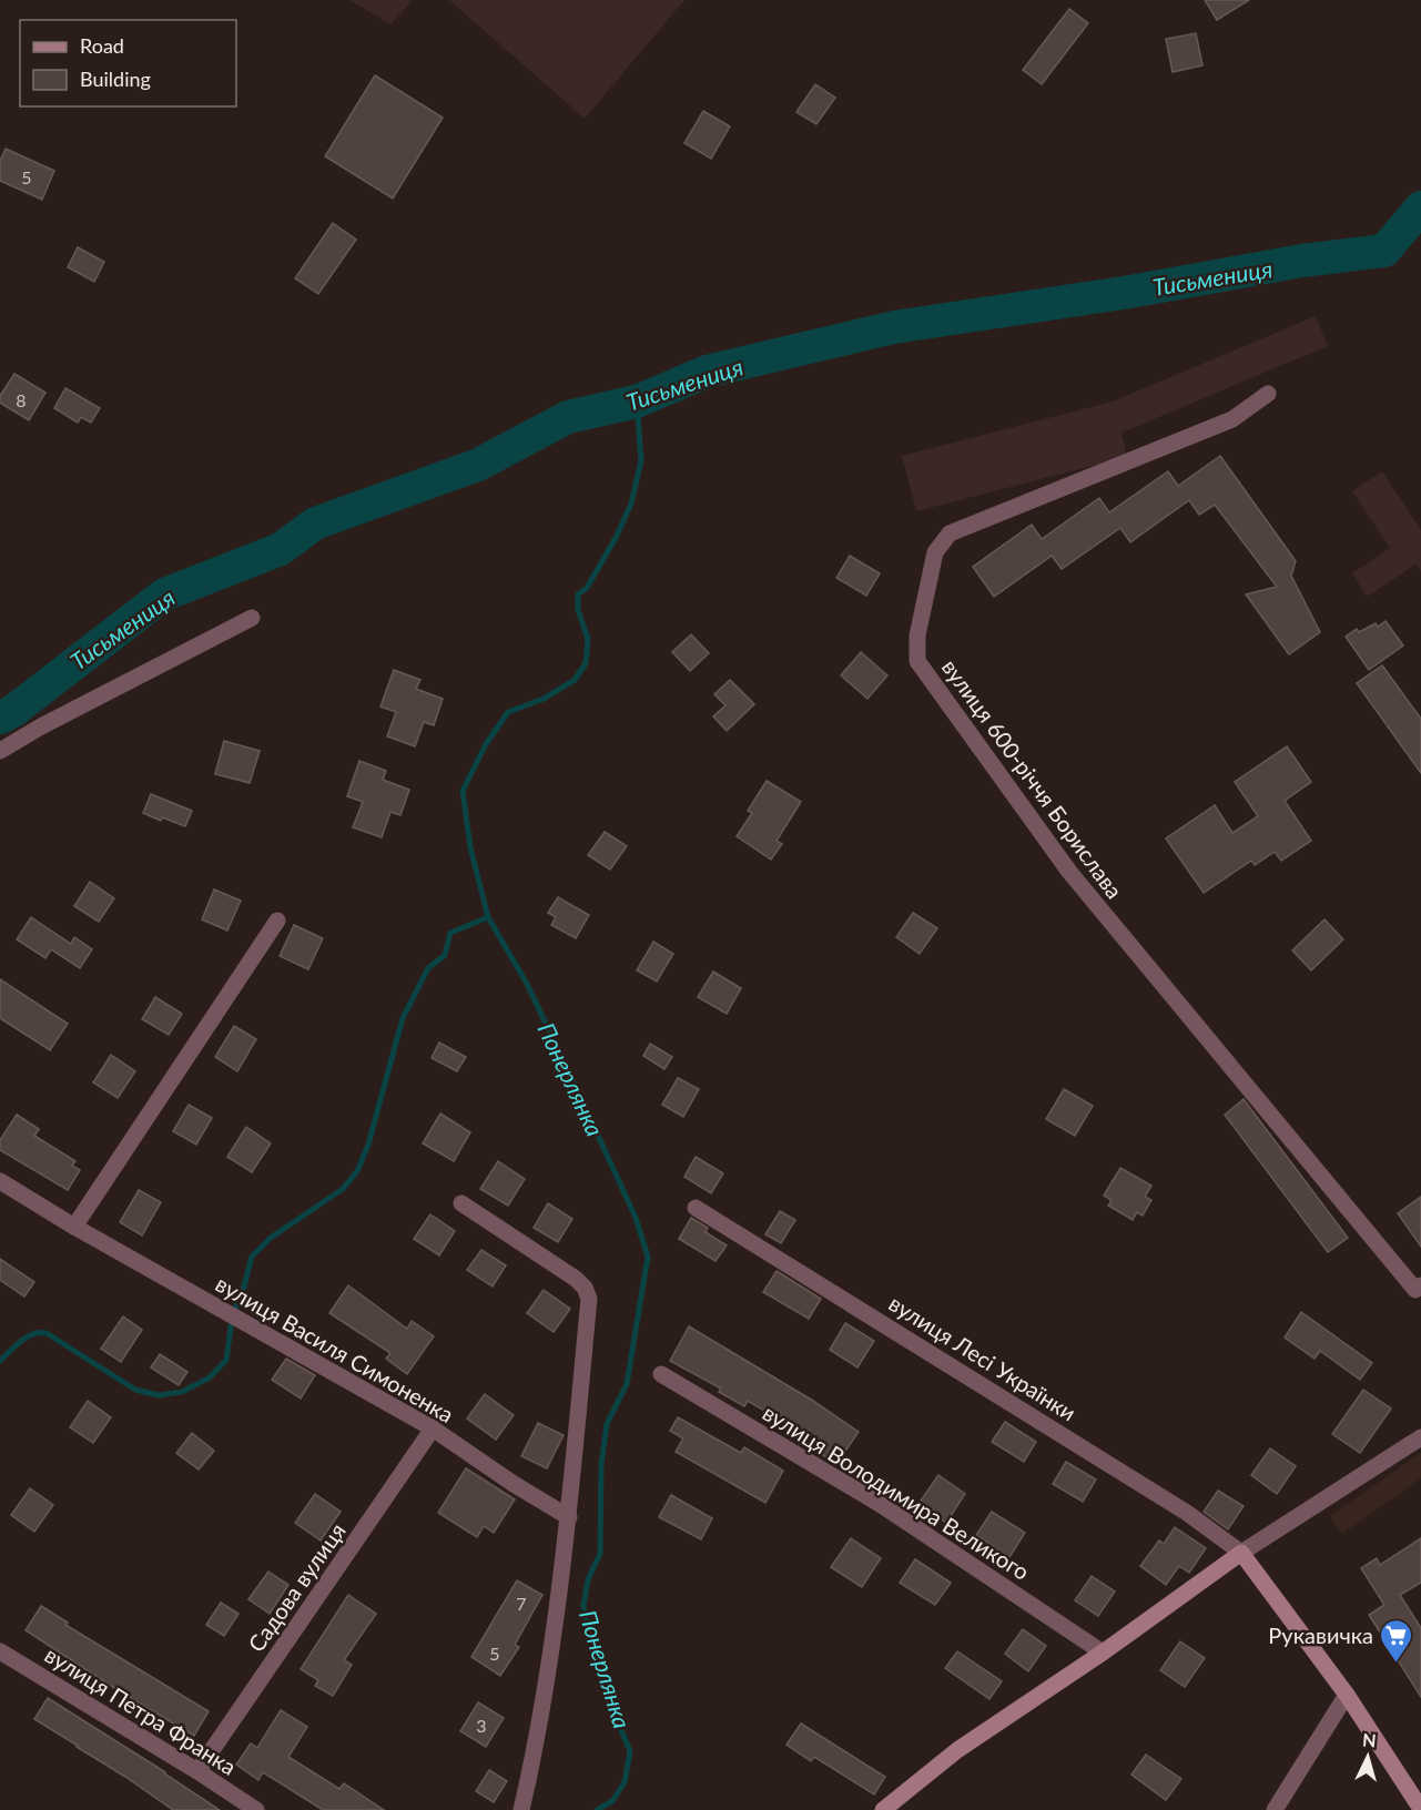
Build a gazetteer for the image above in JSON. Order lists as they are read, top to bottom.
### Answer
{
  "streets": {
    "street": [
      "вулиця 600-річчя Борислава",
      "вулиця Василя Симоненка",
      "вулиця Лесі Українки",
      "вулиця Володимира Великого",
      "Садова вулиця",
      "вулиця Петра Франка"
    ]
  },
  "crossings": [
    ["вулиця Василя Симоненка", "Садова вулиця"],
    ["Садова вулиця", "вулиця Петра Франка"]
  ],
  "water": ["Тисьмениця", "Понерлянка"],
  "places": {
    "supermarket": ["Рукавичка"]
  },
  "house_numbers": [
    "5",
    "8",
    "7",
    "5",
    "3"
  ],
  "legend": ["Road", "Building"],
  "north": "top"
}
